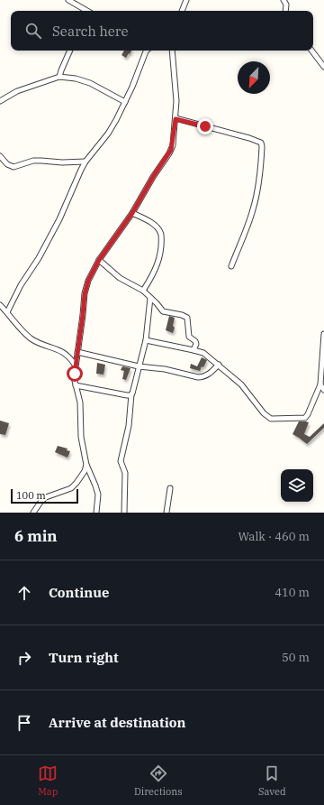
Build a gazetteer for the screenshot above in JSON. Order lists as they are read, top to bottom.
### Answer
{
  "scale_bar": "100 m",
  "north": "bottom left",
  "page": {
    "search": "Search here",
    "scale": "100 m",
    "heading": ["6 min", "Walk · 460 m"],
    "list": [
      ["Continue", "410 m"],
      ["Turn right", "50 m"],
      "Arrive at destination"
    ],
    "nav": ["Map", "Directions", "Saved"]
  }
}
